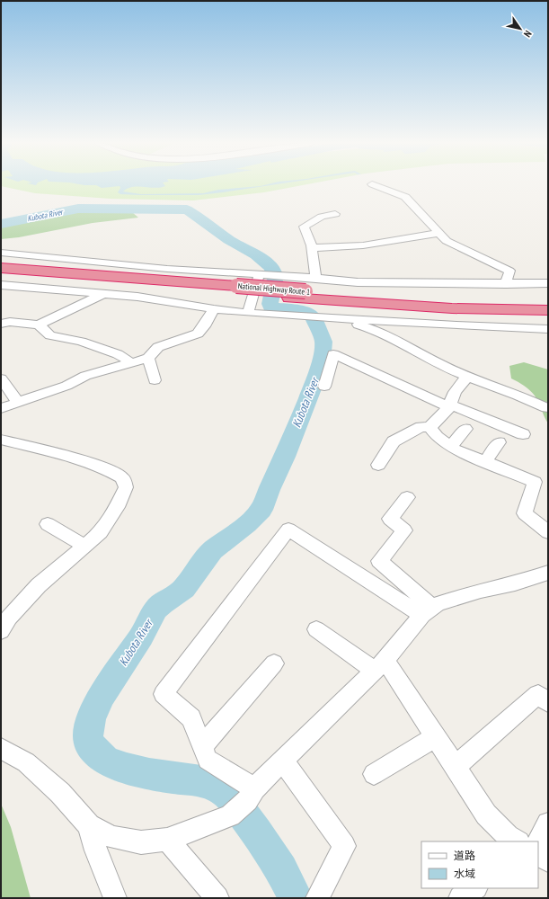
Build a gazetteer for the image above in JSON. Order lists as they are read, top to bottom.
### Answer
{
  "streets": {
    "highway": ["National Highway Route 1"]
  },
  "water": ["Kubota River"],
  "legend": ["道路", "水域"],
  "north": "bottom right"
}
